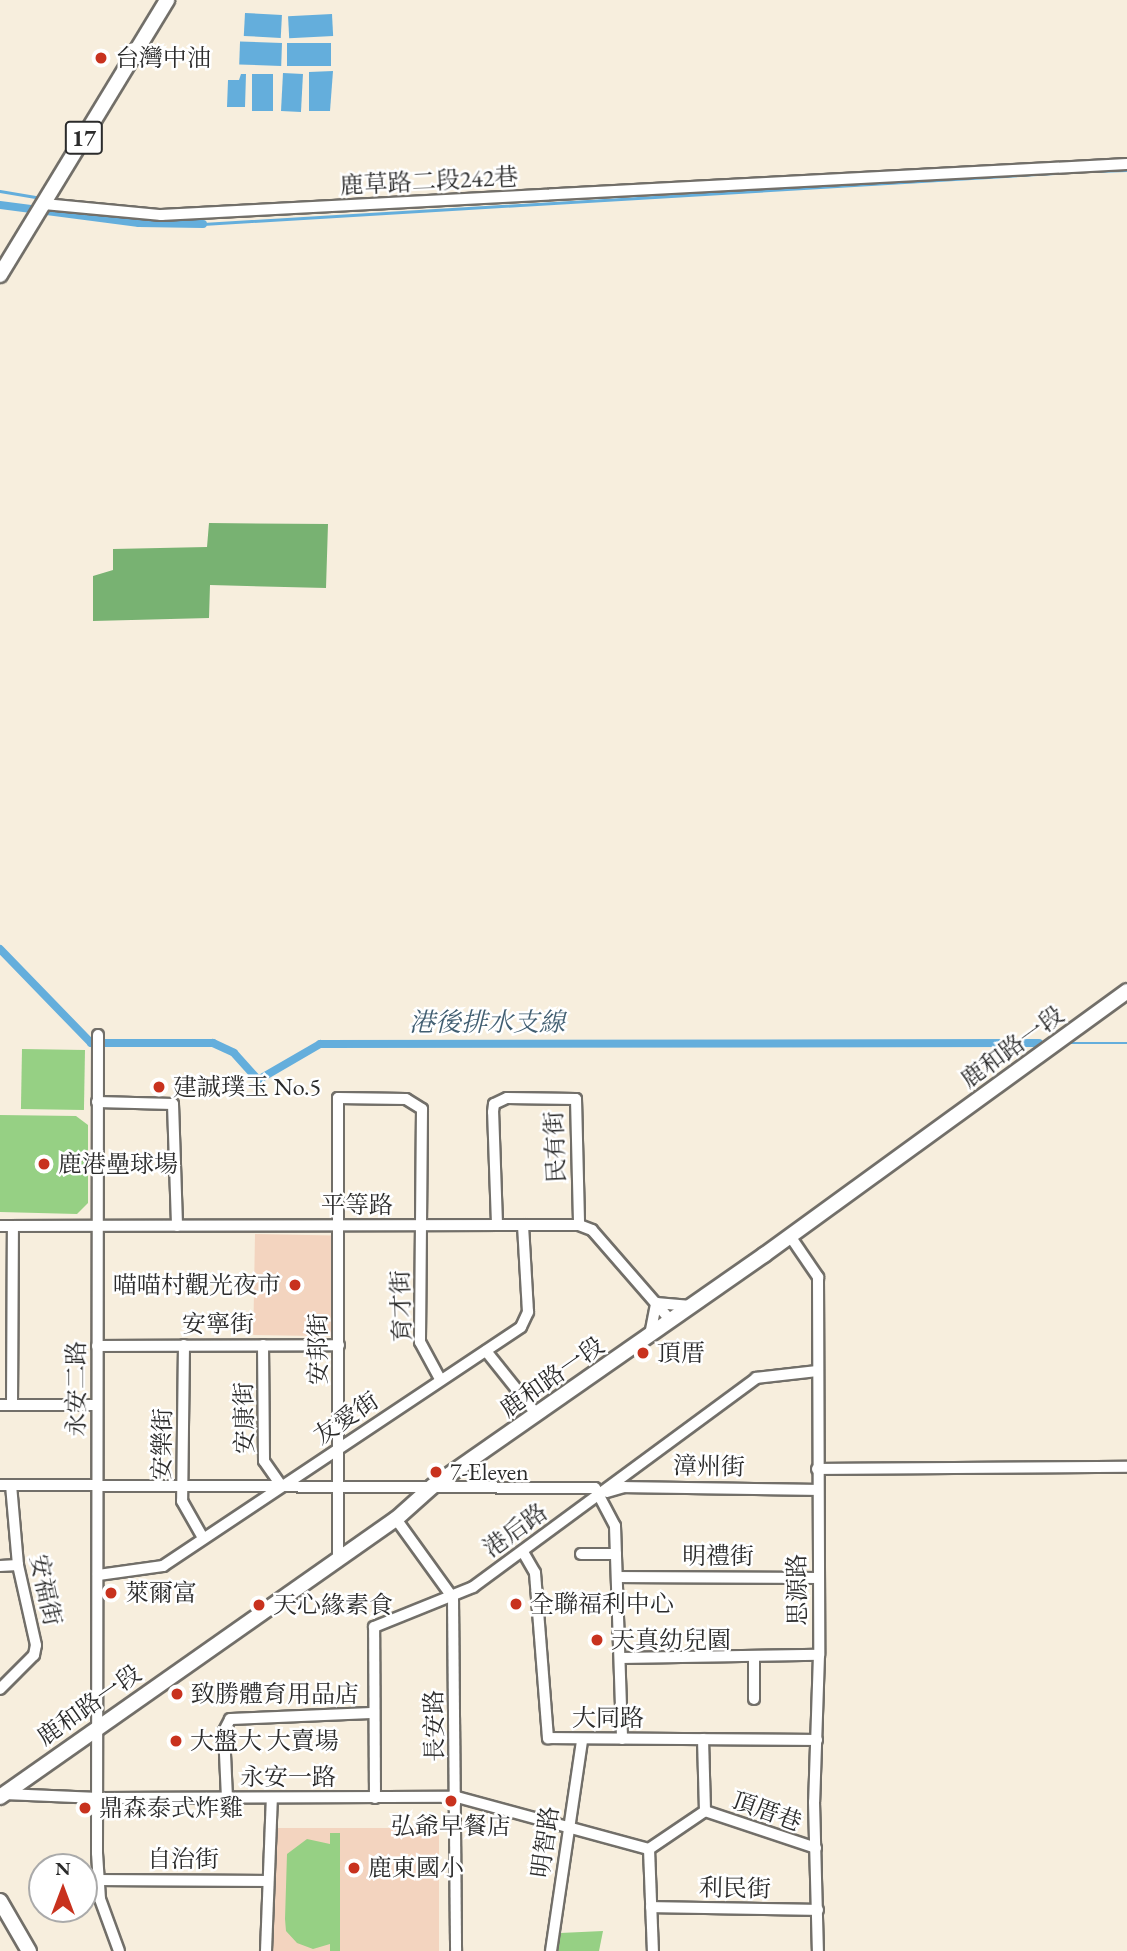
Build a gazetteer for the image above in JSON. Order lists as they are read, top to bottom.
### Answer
{
  "streets": {
    "main road": ["17", "鹿和路一段"],
    "street": [
      "鹿草路二段242巷",
      "民有街",
      "平等路",
      "育才街",
      "安寧街",
      "安邦街",
      "永安二路",
      "安康街",
      "友愛街",
      "安樂街",
      "漳州街",
      "港后路",
      "明禮街",
      "安福街",
      "思源路",
      "大同路",
      "長安路",
      "永安一路",
      "頂厝巷",
      "明智路",
      "自治街",
      "利民街"
    ]
  },
  "crossings": [
    ["17", "鹿草路二段242巷"],
    ["鹿和路一段", "安邦街"],
    ["鹿和路一段", "永安二路"],
    ["鹿和路一段", "思源路"],
    ["鹿和路一段", "永安一路"],
    ["民有街", "平等路"],
    ["平等路", "育才街"],
    ["平等路", "安邦街"],
    ["平等路", "永安二路"],
    ["平等路", "友愛街"],
    ["育才街", "安邦街"],
    ["育才街", "友愛街"],
    ["安寧街", "安邦街"],
    ["安寧街", "永安二路"],
    ["安寧街", "安康街"],
    ["安寧街", "安樂街"],
    ["安邦街", "友愛街"],
    ["永安二路", "友愛街"],
    ["永安二路", "永安一路"],
    ["永安二路", "自治街"],
    ["安康街", "友愛街"],
    ["友愛街", "安樂街"],
    ["漳州街", "港后路"],
    ["漳州街", "思源路"],
    ["港后路", "思源路"],
    ["港后路", "大同路"],
    ["港后路", "長安路"],
    ["港后路", "永安一路"],
    ["明禮街", "思源路"],
    ["思源路", "大同路"],
    ["思源路", "頂厝巷"],
    ["思源路", "利民街"],
    ["大同路", "明智路"],
    ["長安路", "永安一路"],
    ["永安一路", "明智路"]
  ],
  "water": ["港後排水支線"],
  "places": [
    "台灣中油",
    "建誠璞玉 No.5",
    "鹿港壘球場",
    "喵喵村觀光夜市",
    "頂厝",
    "7-Eleven",
    "萊爾富",
    "全聯福利中心",
    "天心緣素食",
    "天真幼兒園",
    "致勝體育用品店",
    "大盤大 大賣場",
    "弘爺早餐店",
    "鼎森泰式炸雞",
    "鹿東國小"
  ],
  "north": "top"
}
